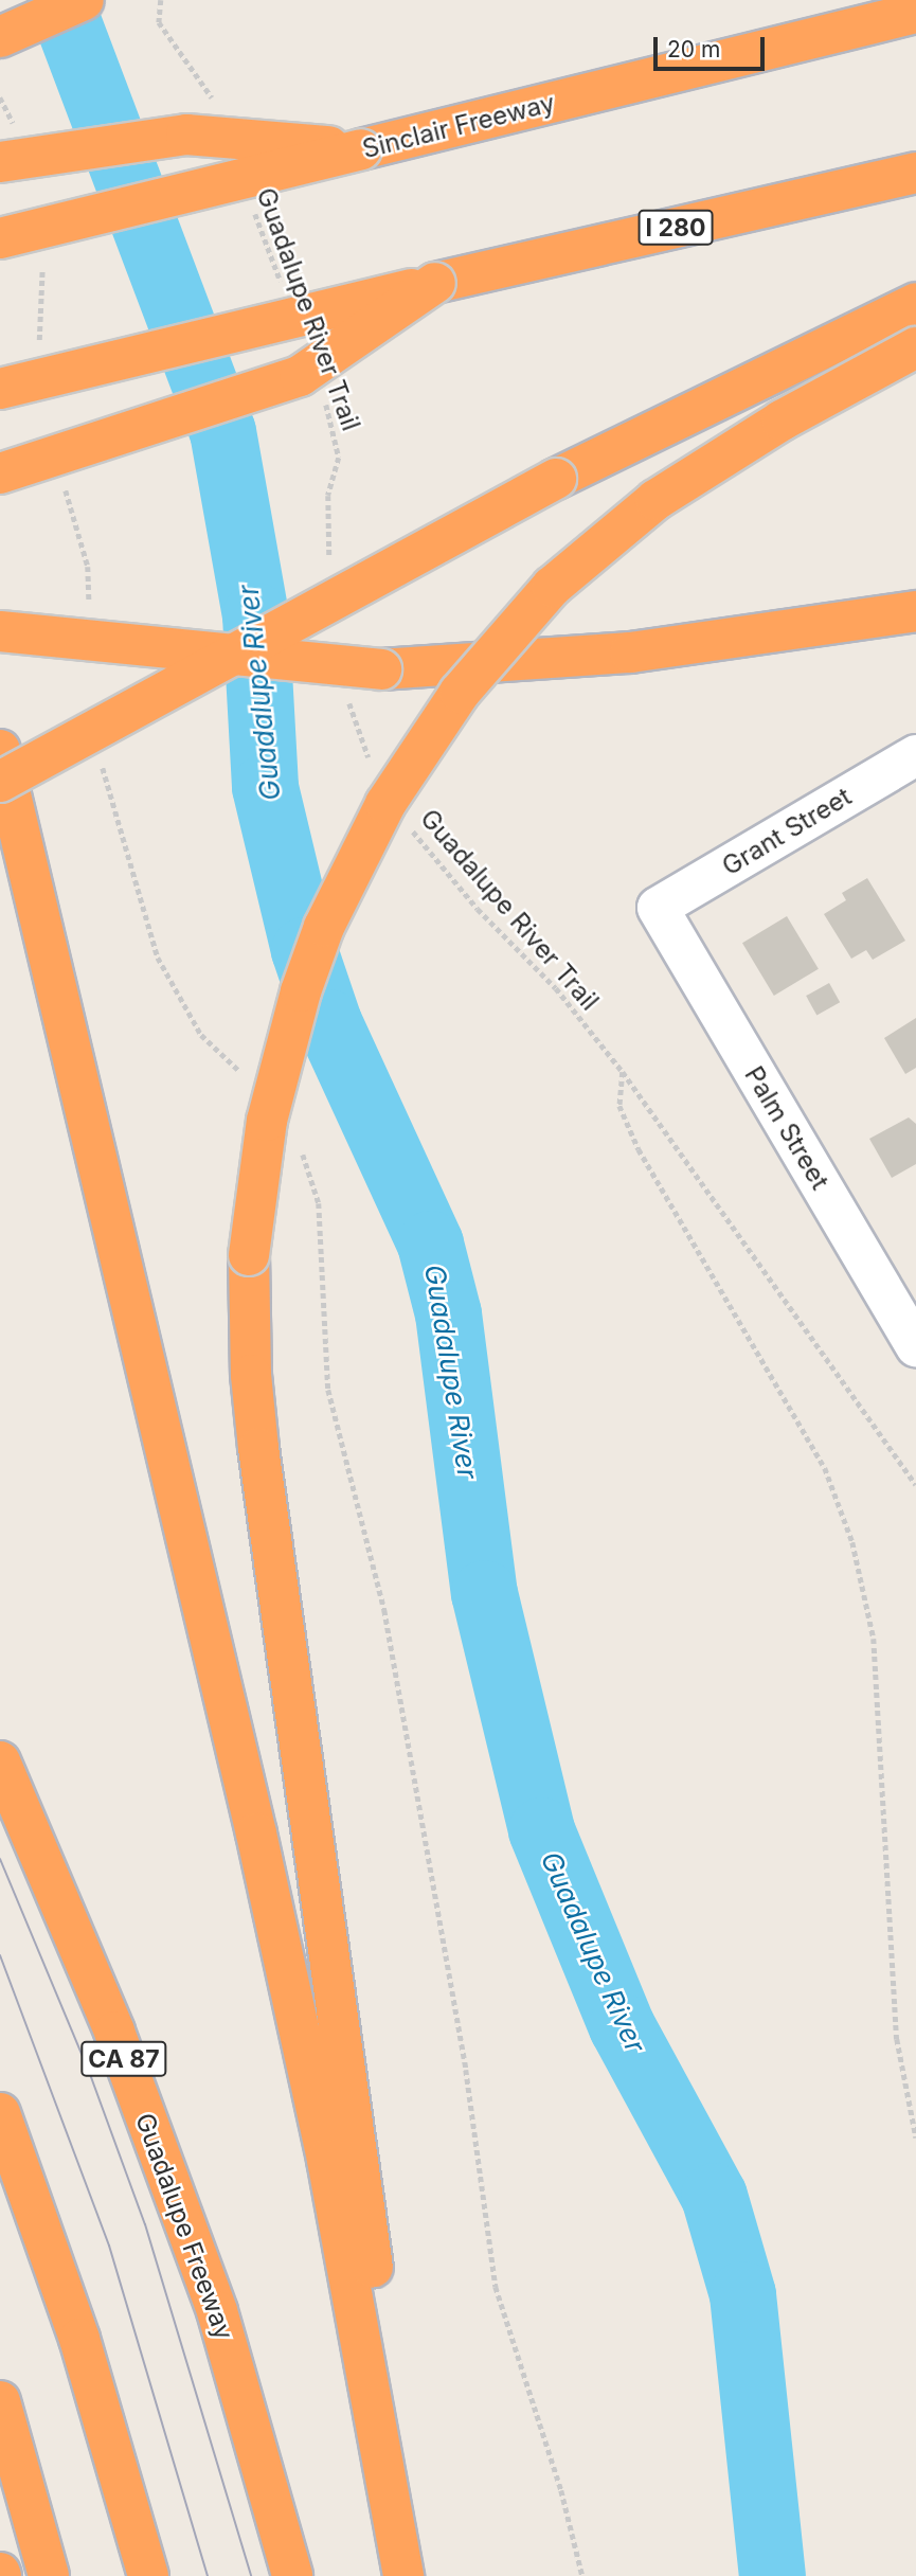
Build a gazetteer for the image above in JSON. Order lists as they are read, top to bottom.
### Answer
{
  "streets": {
    "highway": [
      "Sinclair Freeway",
      "I 280",
      "CA 87",
      "Guadalupe Freeway"
    ],
    "street": ["Grant Street", "Palm Street"],
    "path": ["Guadalupe River Trail"]
  },
  "crossings": [
    ["Grant Street", "Palm Street"]
  ],
  "water": ["Guadalupe River"],
  "scale_bar": "20 m"
}
